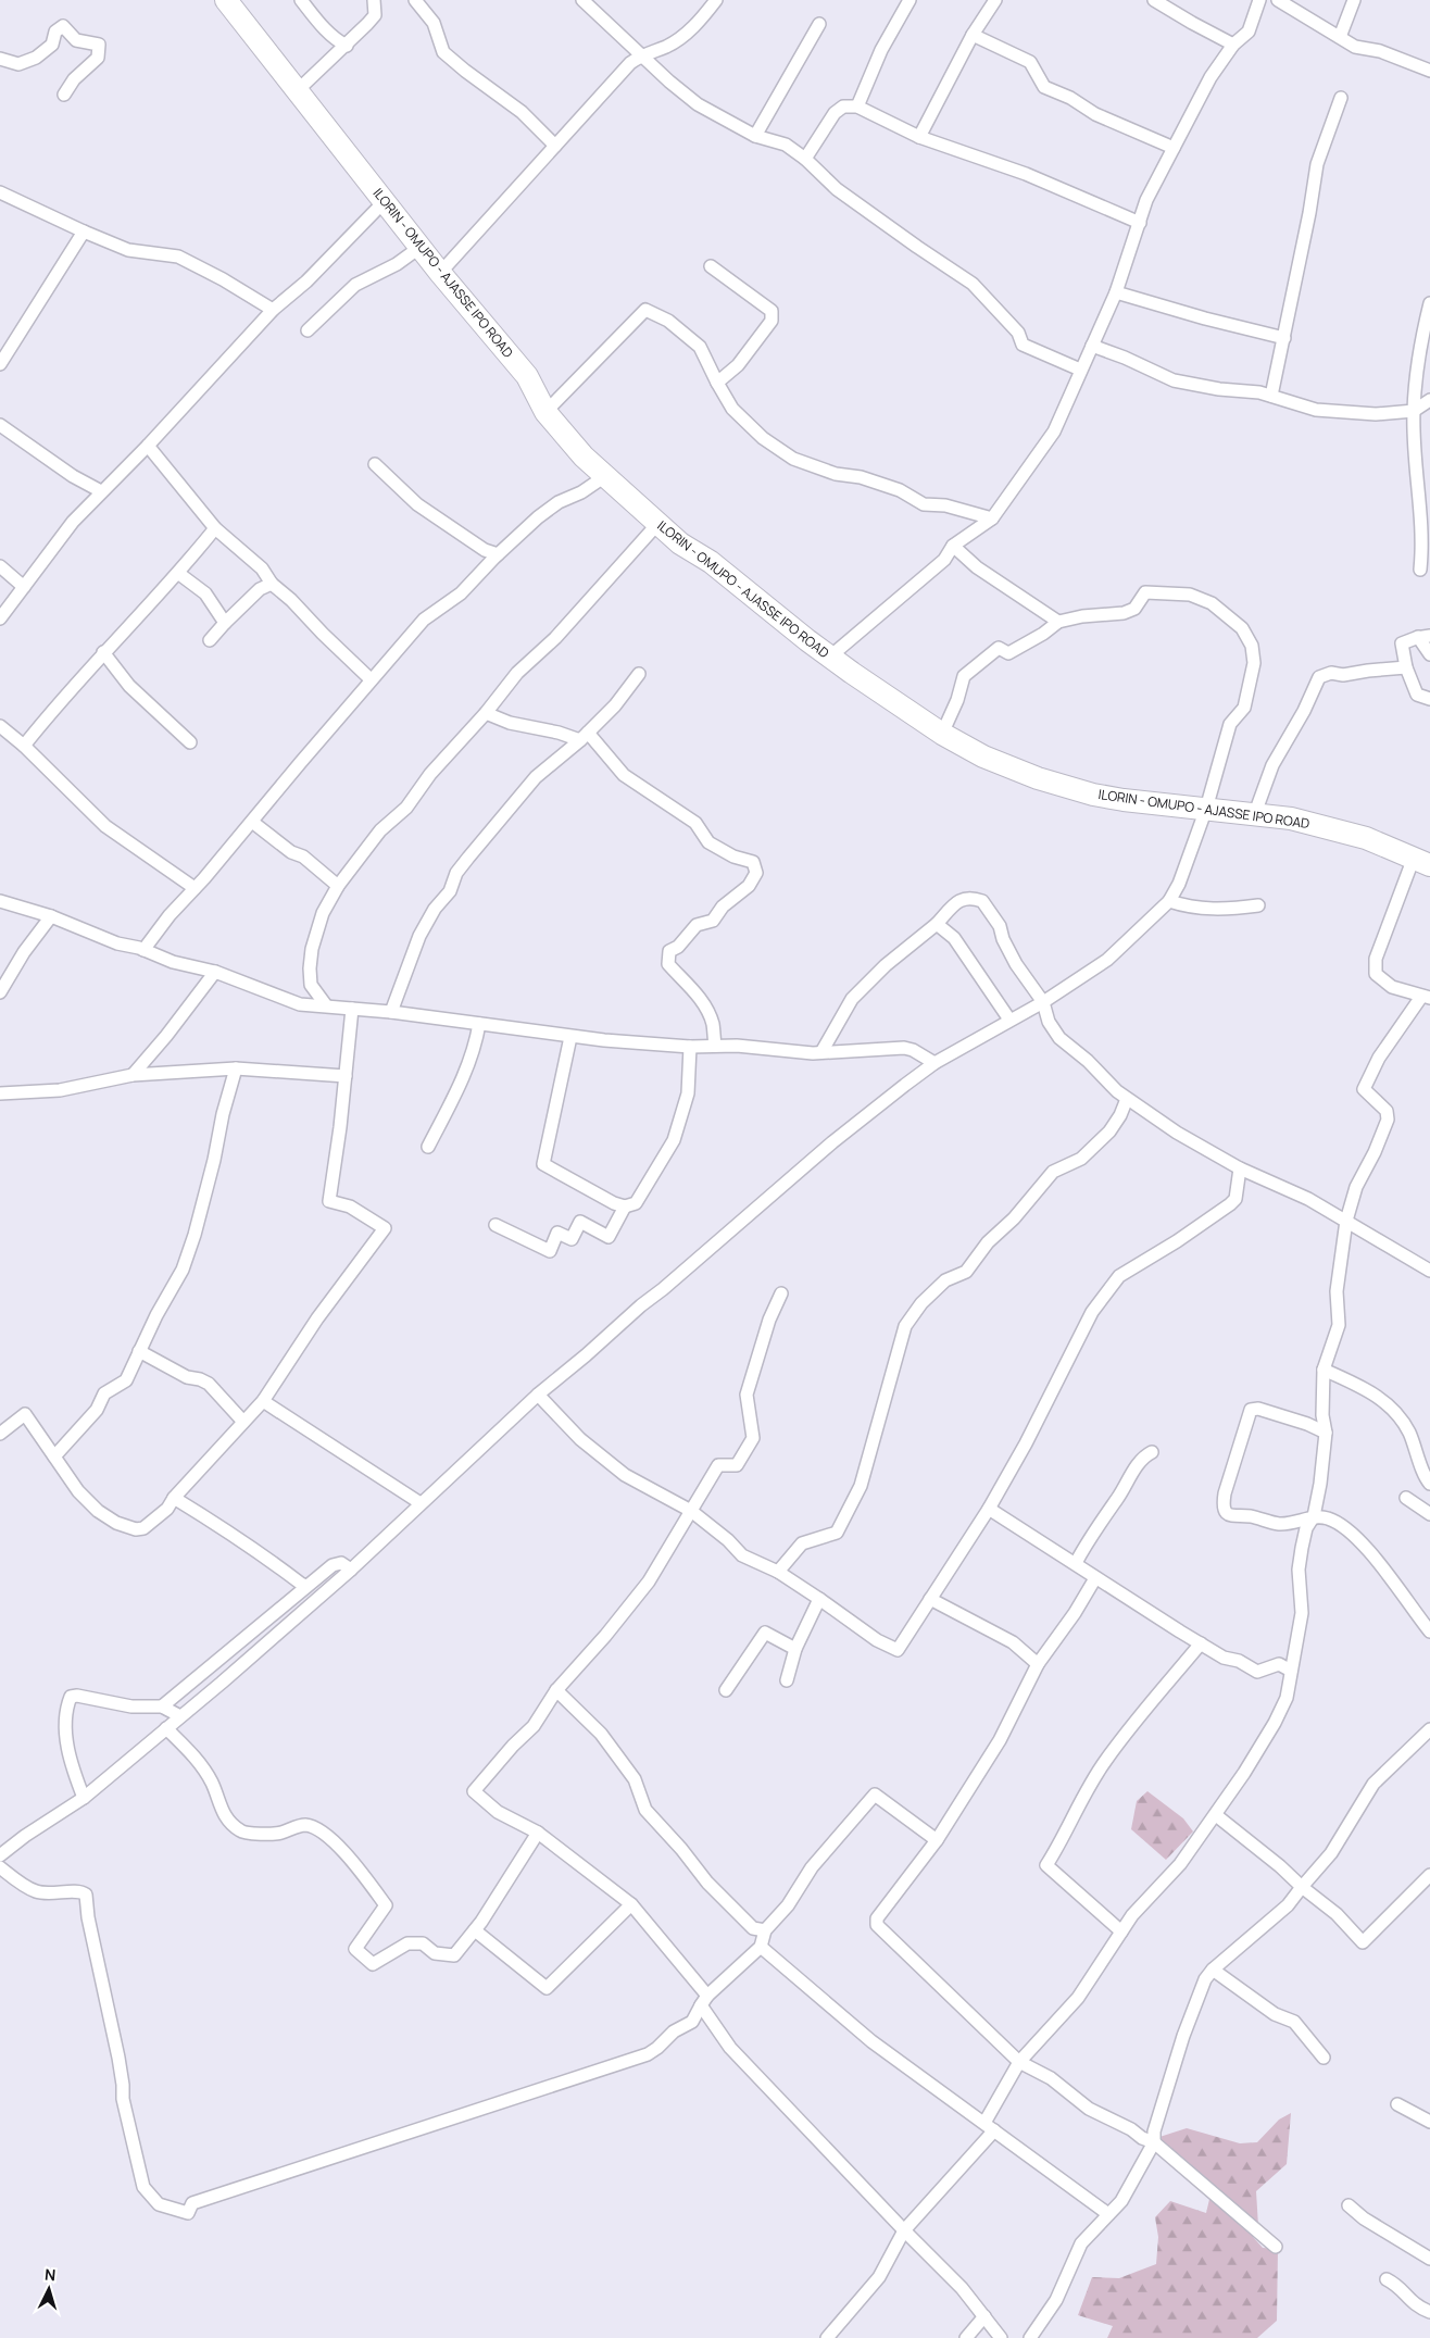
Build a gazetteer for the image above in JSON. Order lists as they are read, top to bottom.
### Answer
{
  "streets": {
    "highway": ["ILORIN - OMUPO - AJASSE IPO ROAD"]
  },
  "north": "top"
}
